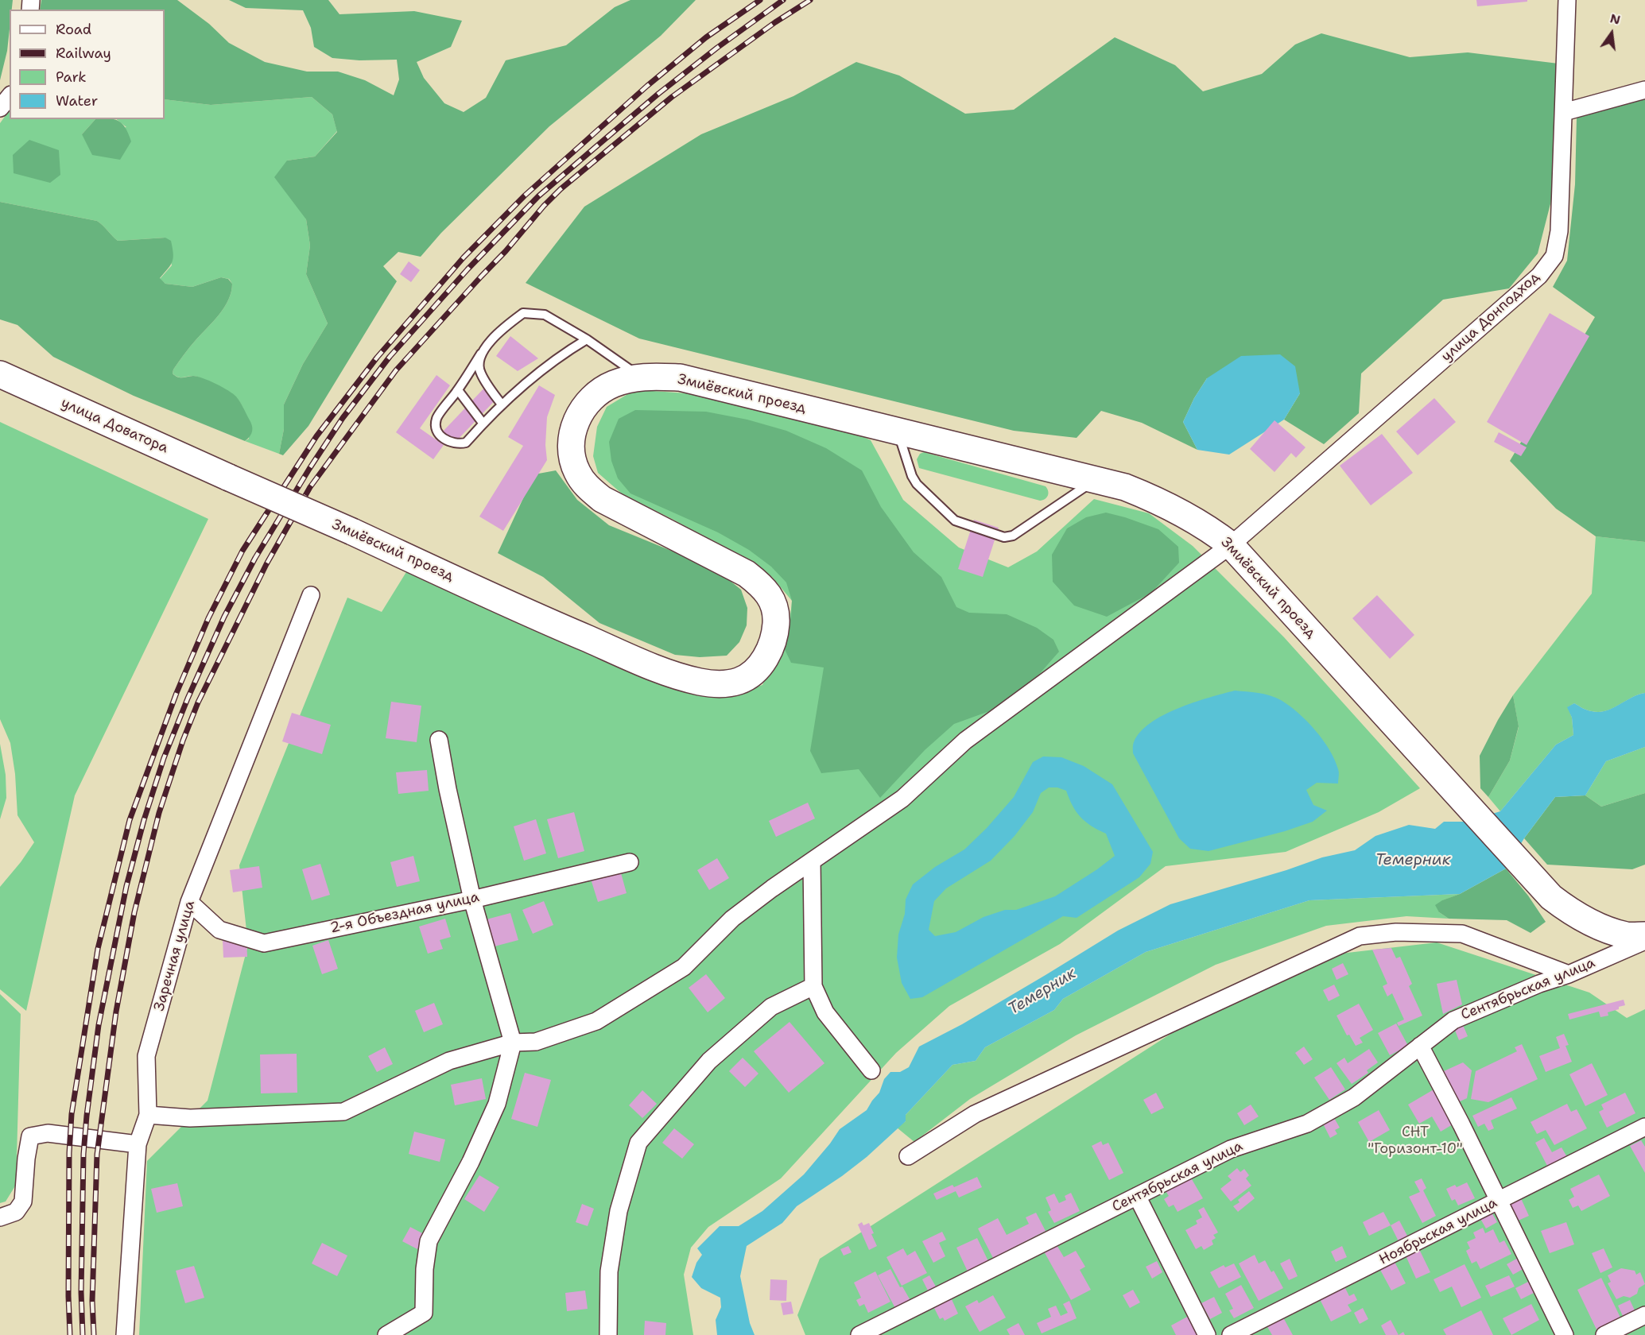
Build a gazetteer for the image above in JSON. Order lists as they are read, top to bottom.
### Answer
{
  "streets": {
    "main road": ["Змиёвский проезд", "улица Доватора"],
    "street": [
      "улица Донподход",
      "2-я Объездная улица",
      "Заречная улица",
      "Сентябрьская улица",
      "Ноябрьская улица"
    ]
  },
  "crossings": [
    ["улица Донподход", "Змиёвский проезд"],
    ["улица Донподход", "Заречная улица"],
    ["Змиёвский проезд", "улица Доватора"],
    ["2-я Объездная улица", "Заречная улица"]
  ],
  "water": ["Темерник"],
  "parks": ["СНТ \"Горизонт-10\""],
  "legend": [
    "Road",
    "Railway",
    "Park",
    "Water"
  ],
  "north": "top"
}
